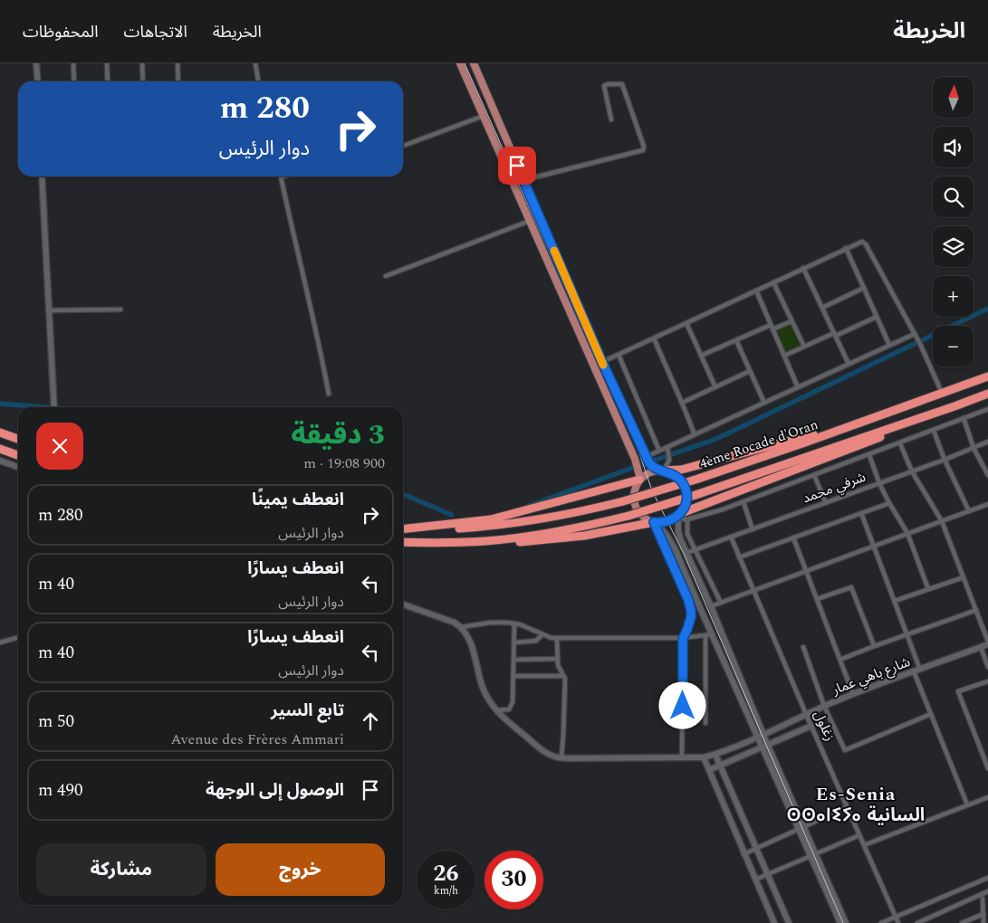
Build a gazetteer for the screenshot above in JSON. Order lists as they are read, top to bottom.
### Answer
{
  "streets": {
    "highway": ["4ème Rocade d'Oran"],
    "main road": ["شارع باهي عمار"],
    "street": ["شرفي محمد", "زغلول"]
  },
  "crossings": [
    ["شرفي محمد", "زغلول"],
    ["شارع باهي عمار", "زغلول"]
  ],
  "districts": ["Es-Senia ⵙⵙⴰⵏⵉⵢⴰ السانية"],
  "north": "top",
  "page": {
    "header": "الخريطة",
    "nav": ["الخريطة", "الاتجاهات", "المحفوظات"],
    "map_buttons": ["+", "−"],
    "turn": ["280 m", "دوار الرئيس"],
    "heading": ["3 دقيقة", "900 m · 19:08"],
    "list": [
      {
        "name": "انعطف يمينًا",
        "note": "دوار الرئيس",
        "value": "280 m"
      },
      {
        "name": "انعطف يسارًا",
        "note": "دوار الرئيس",
        "value": "40 m"
      },
      {
        "name": "انعطف يسارًا",
        "note": "دوار الرئيس",
        "value": "40 m"
      },
      {
        "name": "تابع السير",
        "note": "Avenue des Frères Ammari",
        "value": "50 m"
      },
      {
        "name": "الوصول إلى الوجهة",
        "value": "490 m"
      }
    ],
    "buttons": ["خروج", "مشاركة"],
    "speed": "26 km/h",
    "limit": "30"
  }
}
